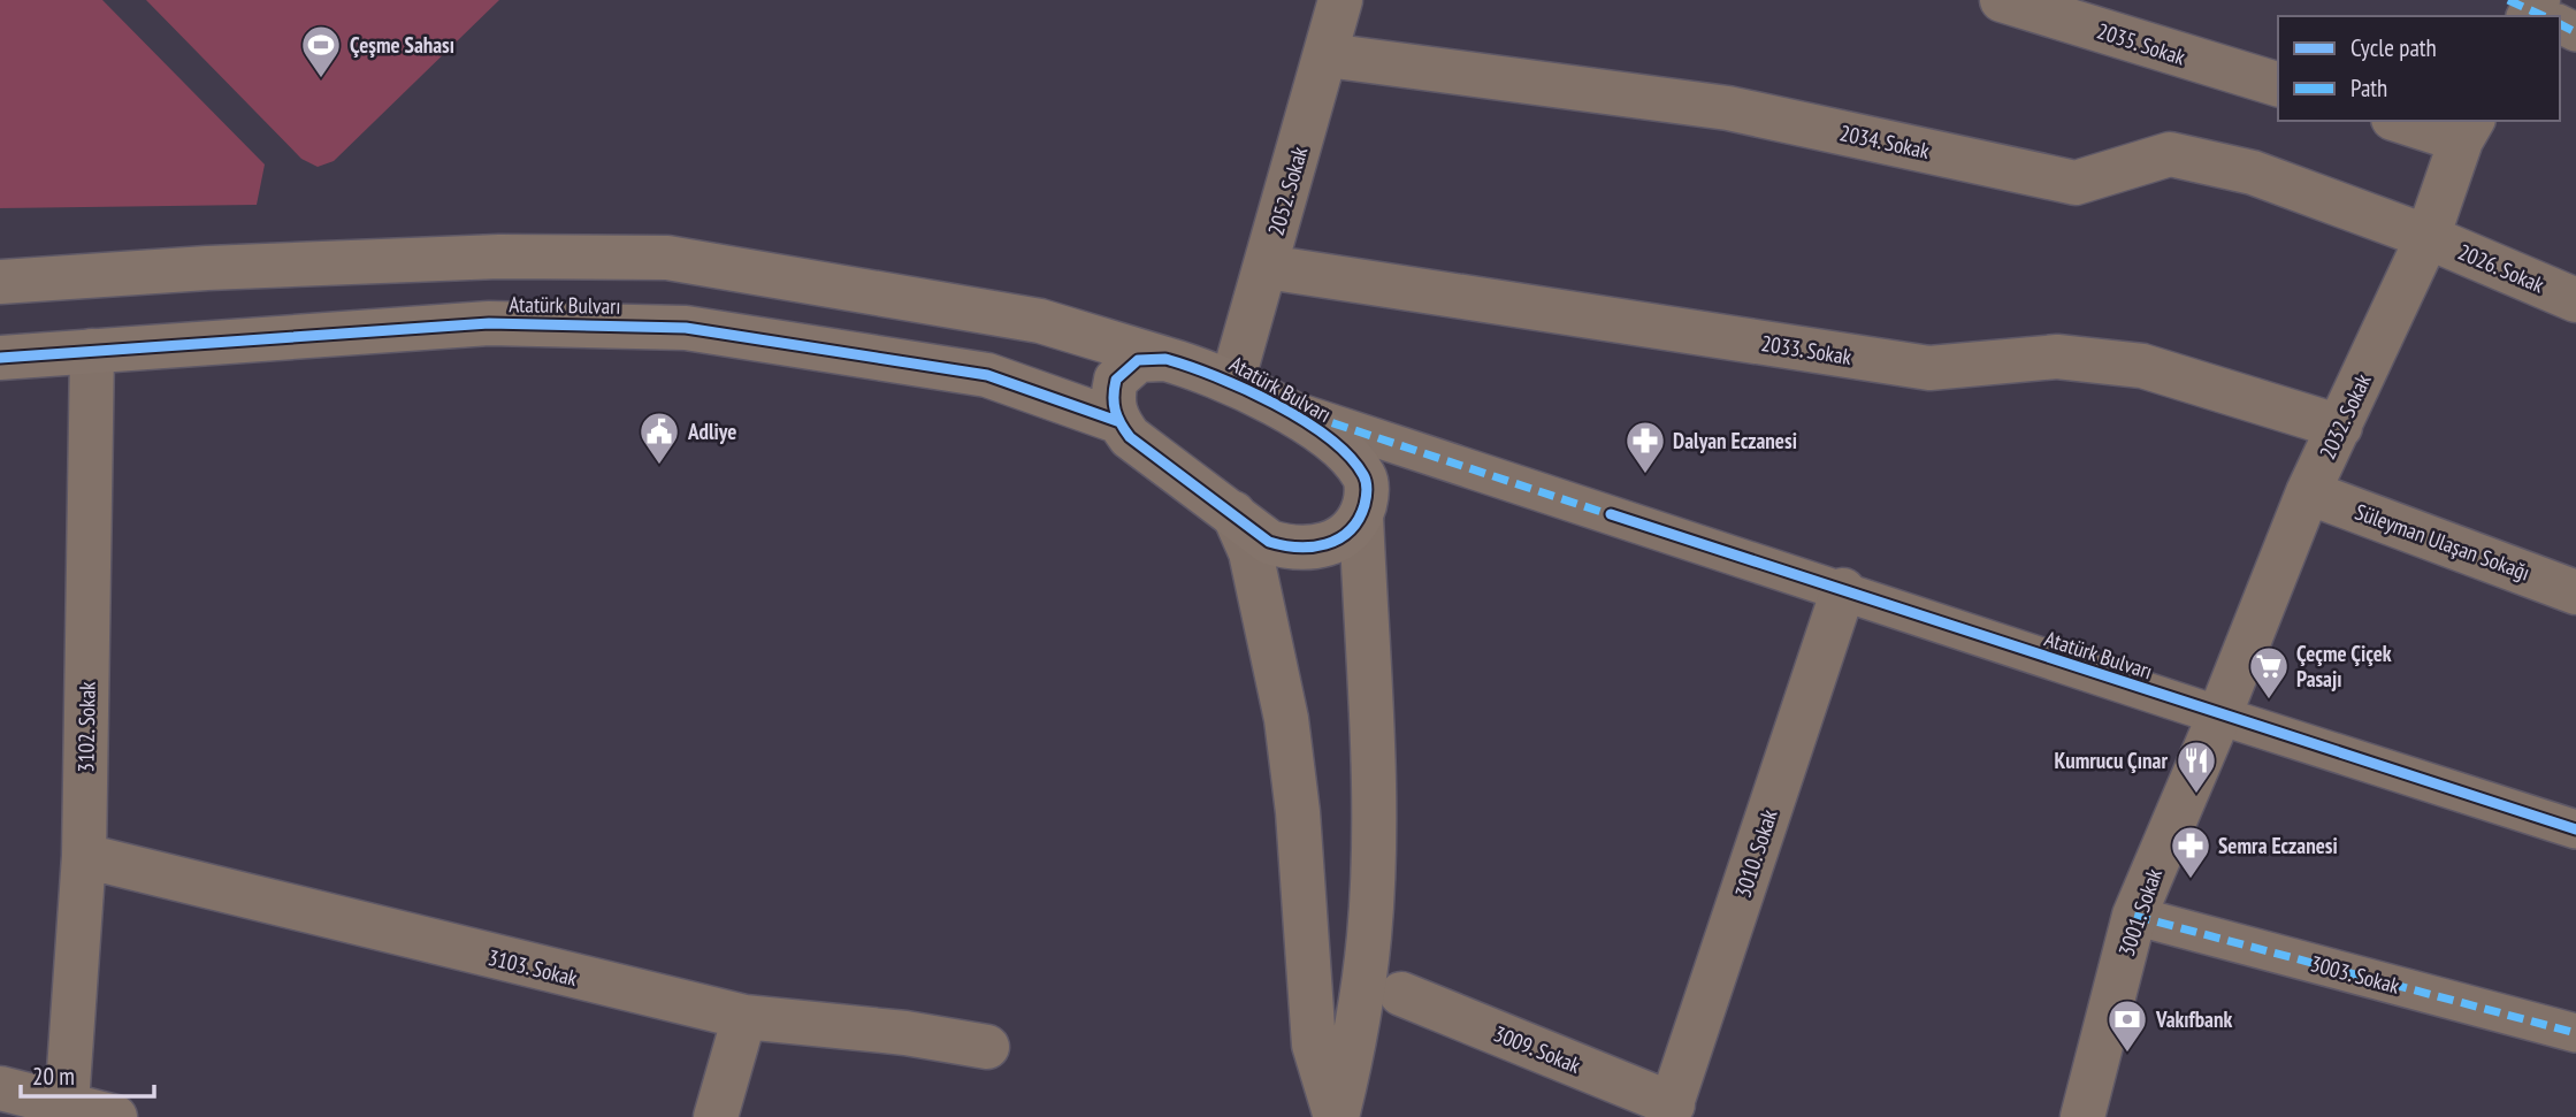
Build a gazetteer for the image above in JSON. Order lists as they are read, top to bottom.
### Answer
{
  "streets": {
    "main road": ["Atatürk Bulvarı"],
    "street": [
      "2035. Sokak",
      "2034. Sokak",
      "2052. Sokak",
      "2026. Sokak",
      "2033. Sokak",
      "2032. Sokak",
      "Süleyman Ulaşan Sokağı",
      "3102. Sokak",
      "3010. Sokak",
      "3001. Sokak",
      "3103. Sokak",
      "3003. Sokak",
      "3009. Sokak"
    ]
  },
  "crossings": [
    ["2034. Sokak", "2052. Sokak"],
    ["2034. Sokak", "2026. Sokak"],
    ["2034. Sokak", "2032. Sokak"],
    ["2052. Sokak", "Atatürk Bulvarı"],
    ["2052. Sokak", "2033. Sokak"],
    ["2026. Sokak", "2032. Sokak"],
    ["Atatürk Bulvarı", "2032. Sokak"],
    ["Atatürk Bulvarı", "3102. Sokak"],
    ["Atatürk Bulvarı", "3010. Sokak"],
    ["Atatürk Bulvarı", "3001. Sokak"],
    ["2033. Sokak", "2032. Sokak"],
    ["2032. Sokak", "Süleyman Ulaşan Sokağı"],
    ["2032. Sokak", "3001. Sokak"],
    ["3102. Sokak", "3103. Sokak"],
    ["3010. Sokak", "3009. Sokak"],
    ["3001. Sokak", "3003. Sokak"]
  ],
  "places": {
    "sports": ["Çeşme Sahası"],
    "public building": ["Adliye"],
    "pharmacy": ["Dalyan Eczanesi", "Semra Eczanesi"],
    "supermarket": ["Çeçme Çiçek Pasajı"],
    "restaurant": ["Kumrucu Çınar"],
    "bank": ["Vakıfbank"]
  },
  "legend": ["Cycle path", "Path"],
  "scale_bar": "20 m"
}
